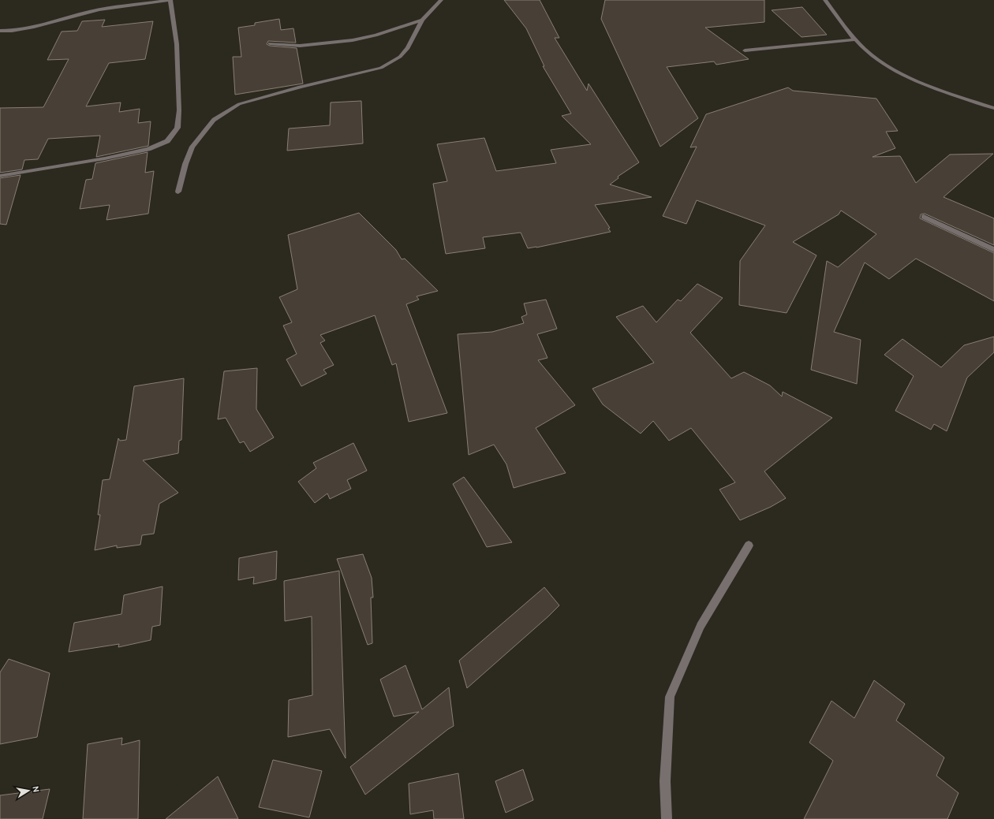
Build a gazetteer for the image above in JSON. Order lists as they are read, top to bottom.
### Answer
{
  "north": "right"
}
